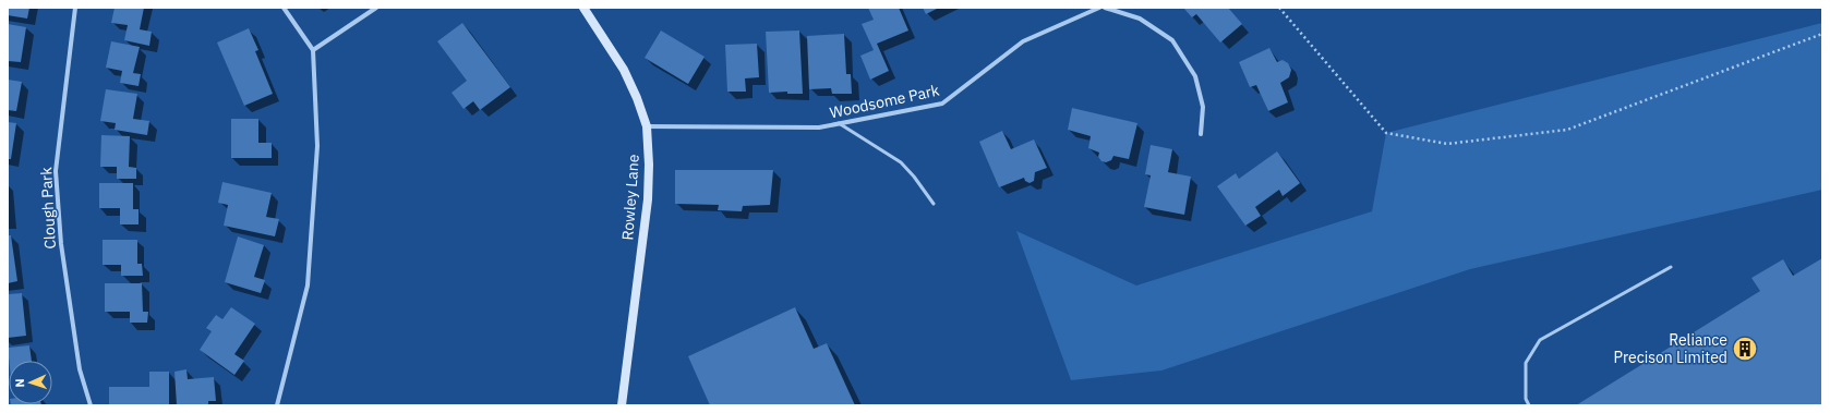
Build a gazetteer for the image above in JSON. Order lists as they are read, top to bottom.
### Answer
{
  "streets": {
    "main road": ["Rowley Lane"],
    "street": ["Woodsome Park", "Clough Park"]
  },
  "crossings": [
    ["Woodsome Park", "Rowley Lane"]
  ],
  "places": {
    "building": ["Reliance Precison Limited"]
  },
  "north": "left"
}
